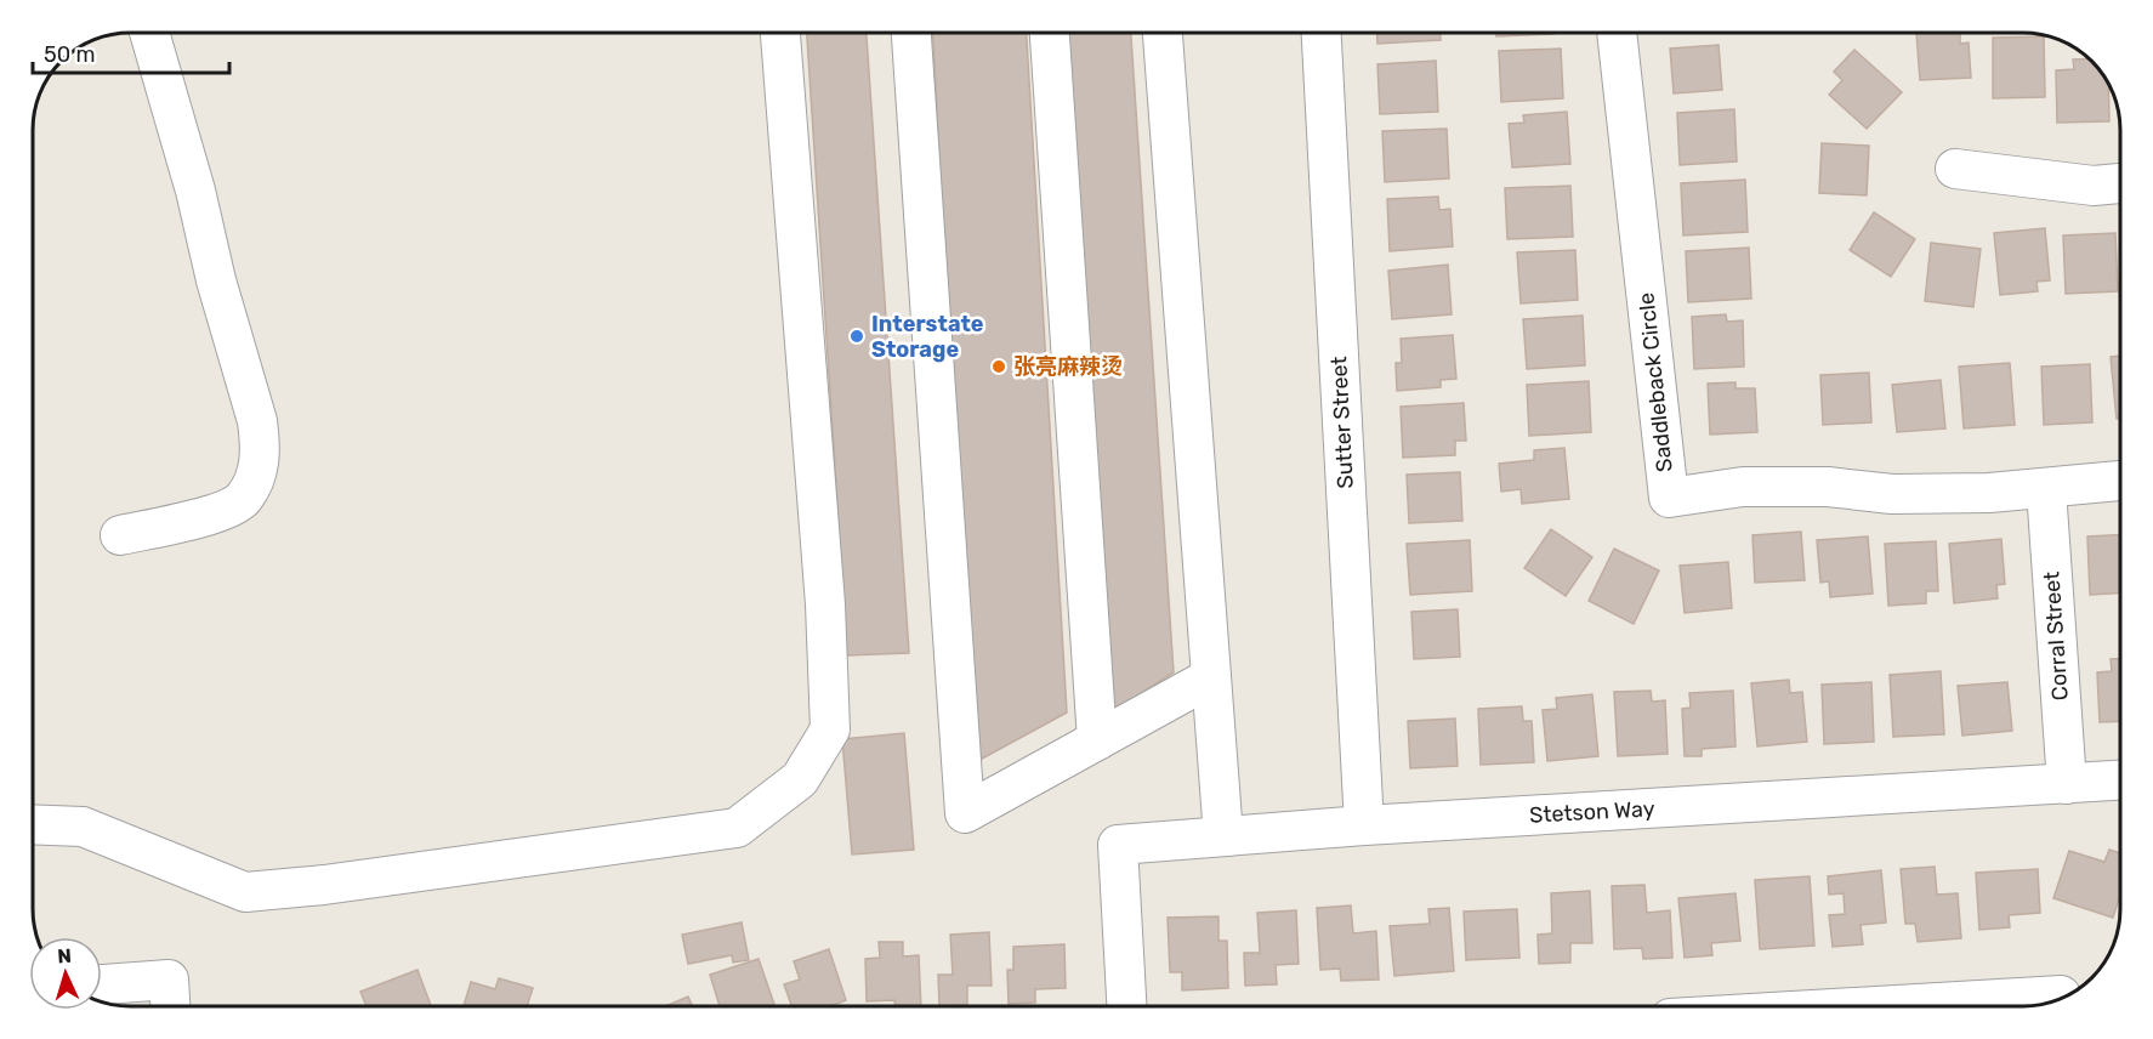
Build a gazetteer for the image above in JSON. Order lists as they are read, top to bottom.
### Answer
{
  "streets": {
    "street": [
      "Saddleback Circle",
      "Sutter Street",
      "Corral Street",
      "Stetson Way"
    ]
  },
  "crossings": [
    ["Saddleback Circle", "Corral Street"],
    ["Sutter Street", "Stetson Way"],
    ["Corral Street", "Stetson Way"]
  ],
  "places": ["Interstate Storage", "张亮麻辣烫"],
  "scale_bar": "50 m",
  "north": "top"
}
